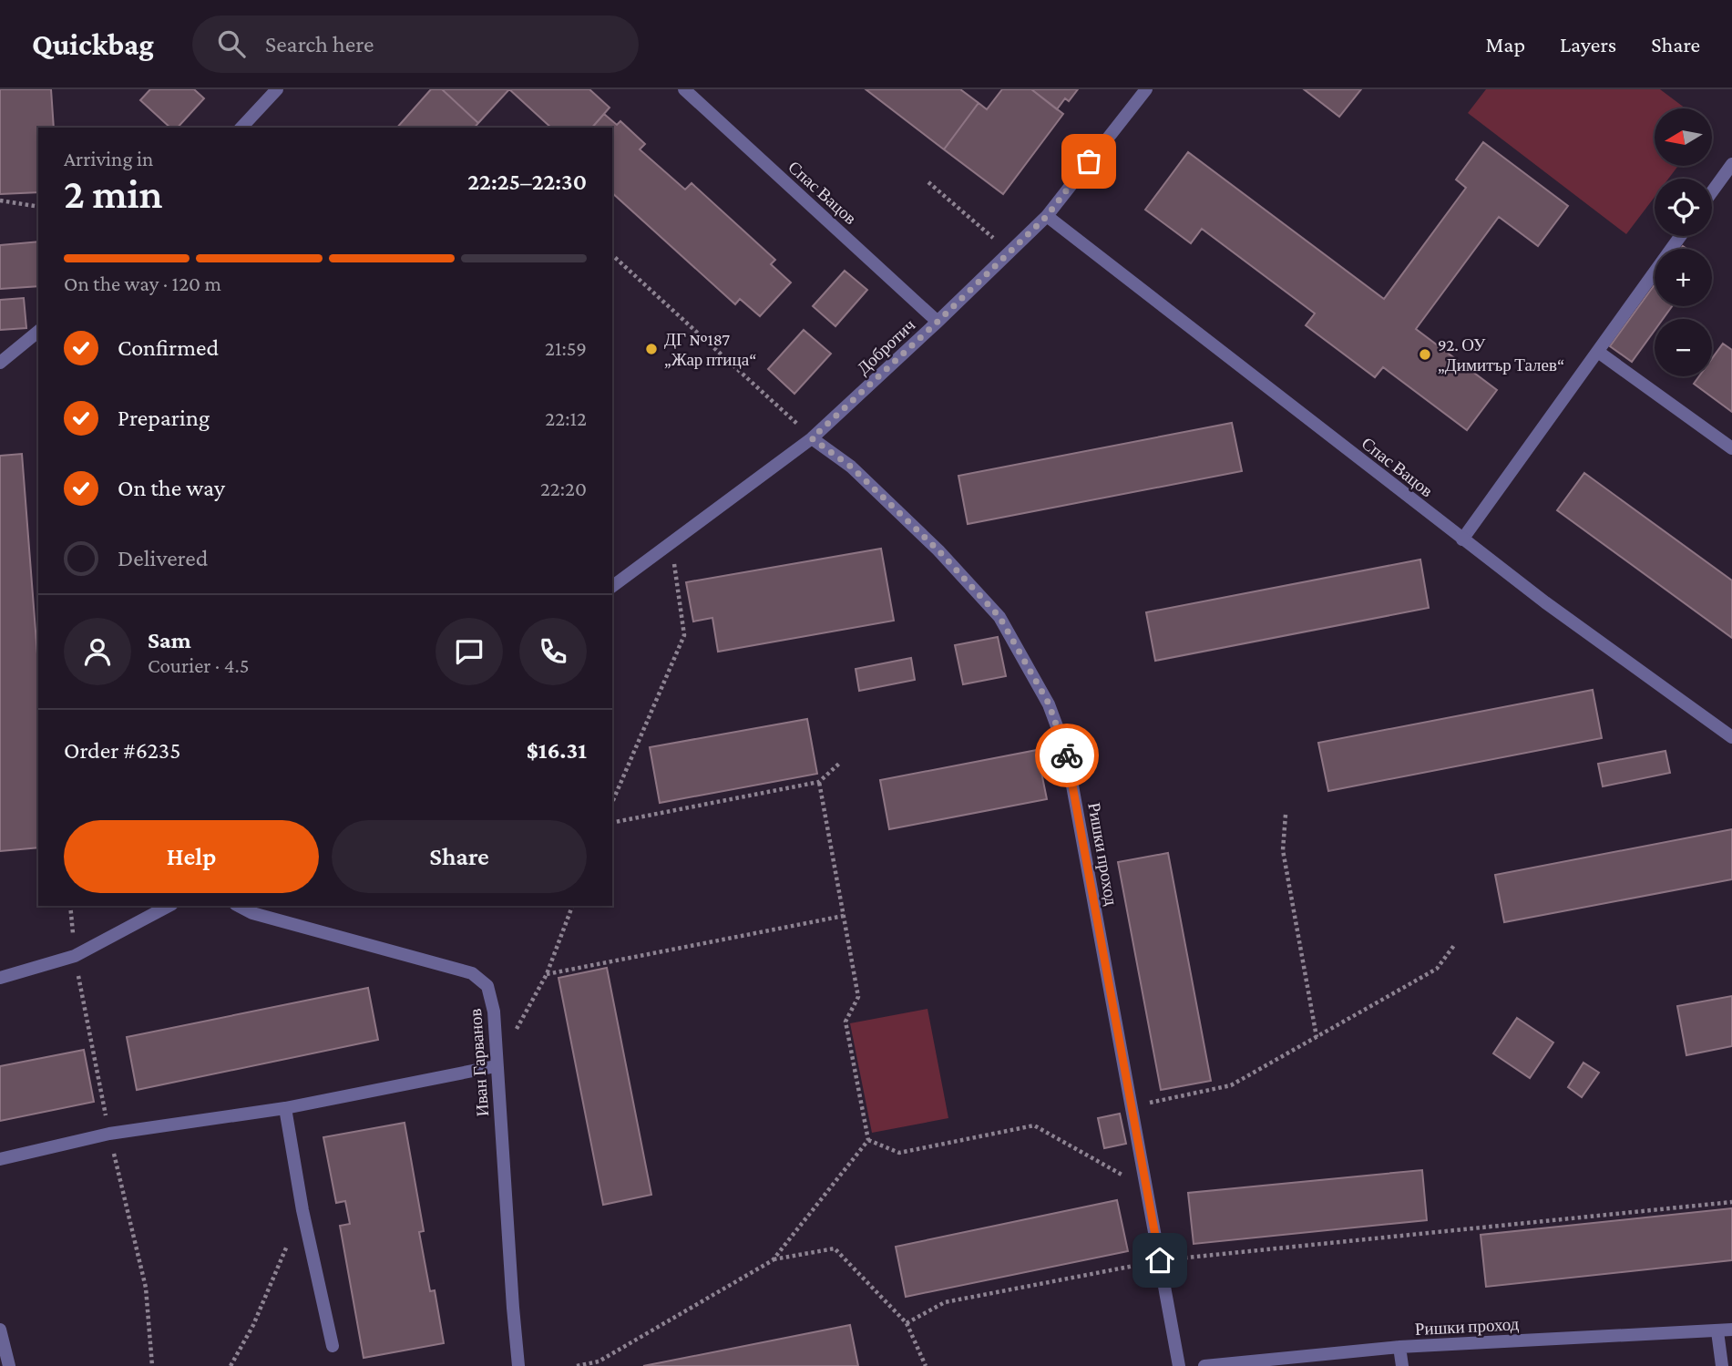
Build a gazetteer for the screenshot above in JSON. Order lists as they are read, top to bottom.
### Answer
{
  "streets": {
    "street": [
      "Спас Вацов",
      "Добротич",
      "Ришки проход",
      "Иван Гарванов"
    ]
  },
  "crossings": [
    ["Спас Вацов", "Добротич"],
    ["Добротич", "Ришки проход"]
  ],
  "places": ["ДГ №187 „Жар птица“", "92. ОУ „Димитър Талев“"],
  "north": "left",
  "page": {
    "header": "Quickbag",
    "search": "Search here",
    "nav": ["Map", "Layers", "Share"],
    "map_buttons": ["+", "−"],
    "heading": ["2 min", "Arriving in", "22:25–22:30"],
    "panel": [
      "Sam",
      "Courier · 4.5",
      "Order #6235",
      "$16.31"
    ],
    "bar": "On the way · 120 m",
    "list": [
      ["Confirmed", "21:59"],
      ["Preparing", "22:12"],
      ["On the way", "22:20"],
      "Delivered"
    ],
    "buttons": ["Help", "Share"]
  }
}
